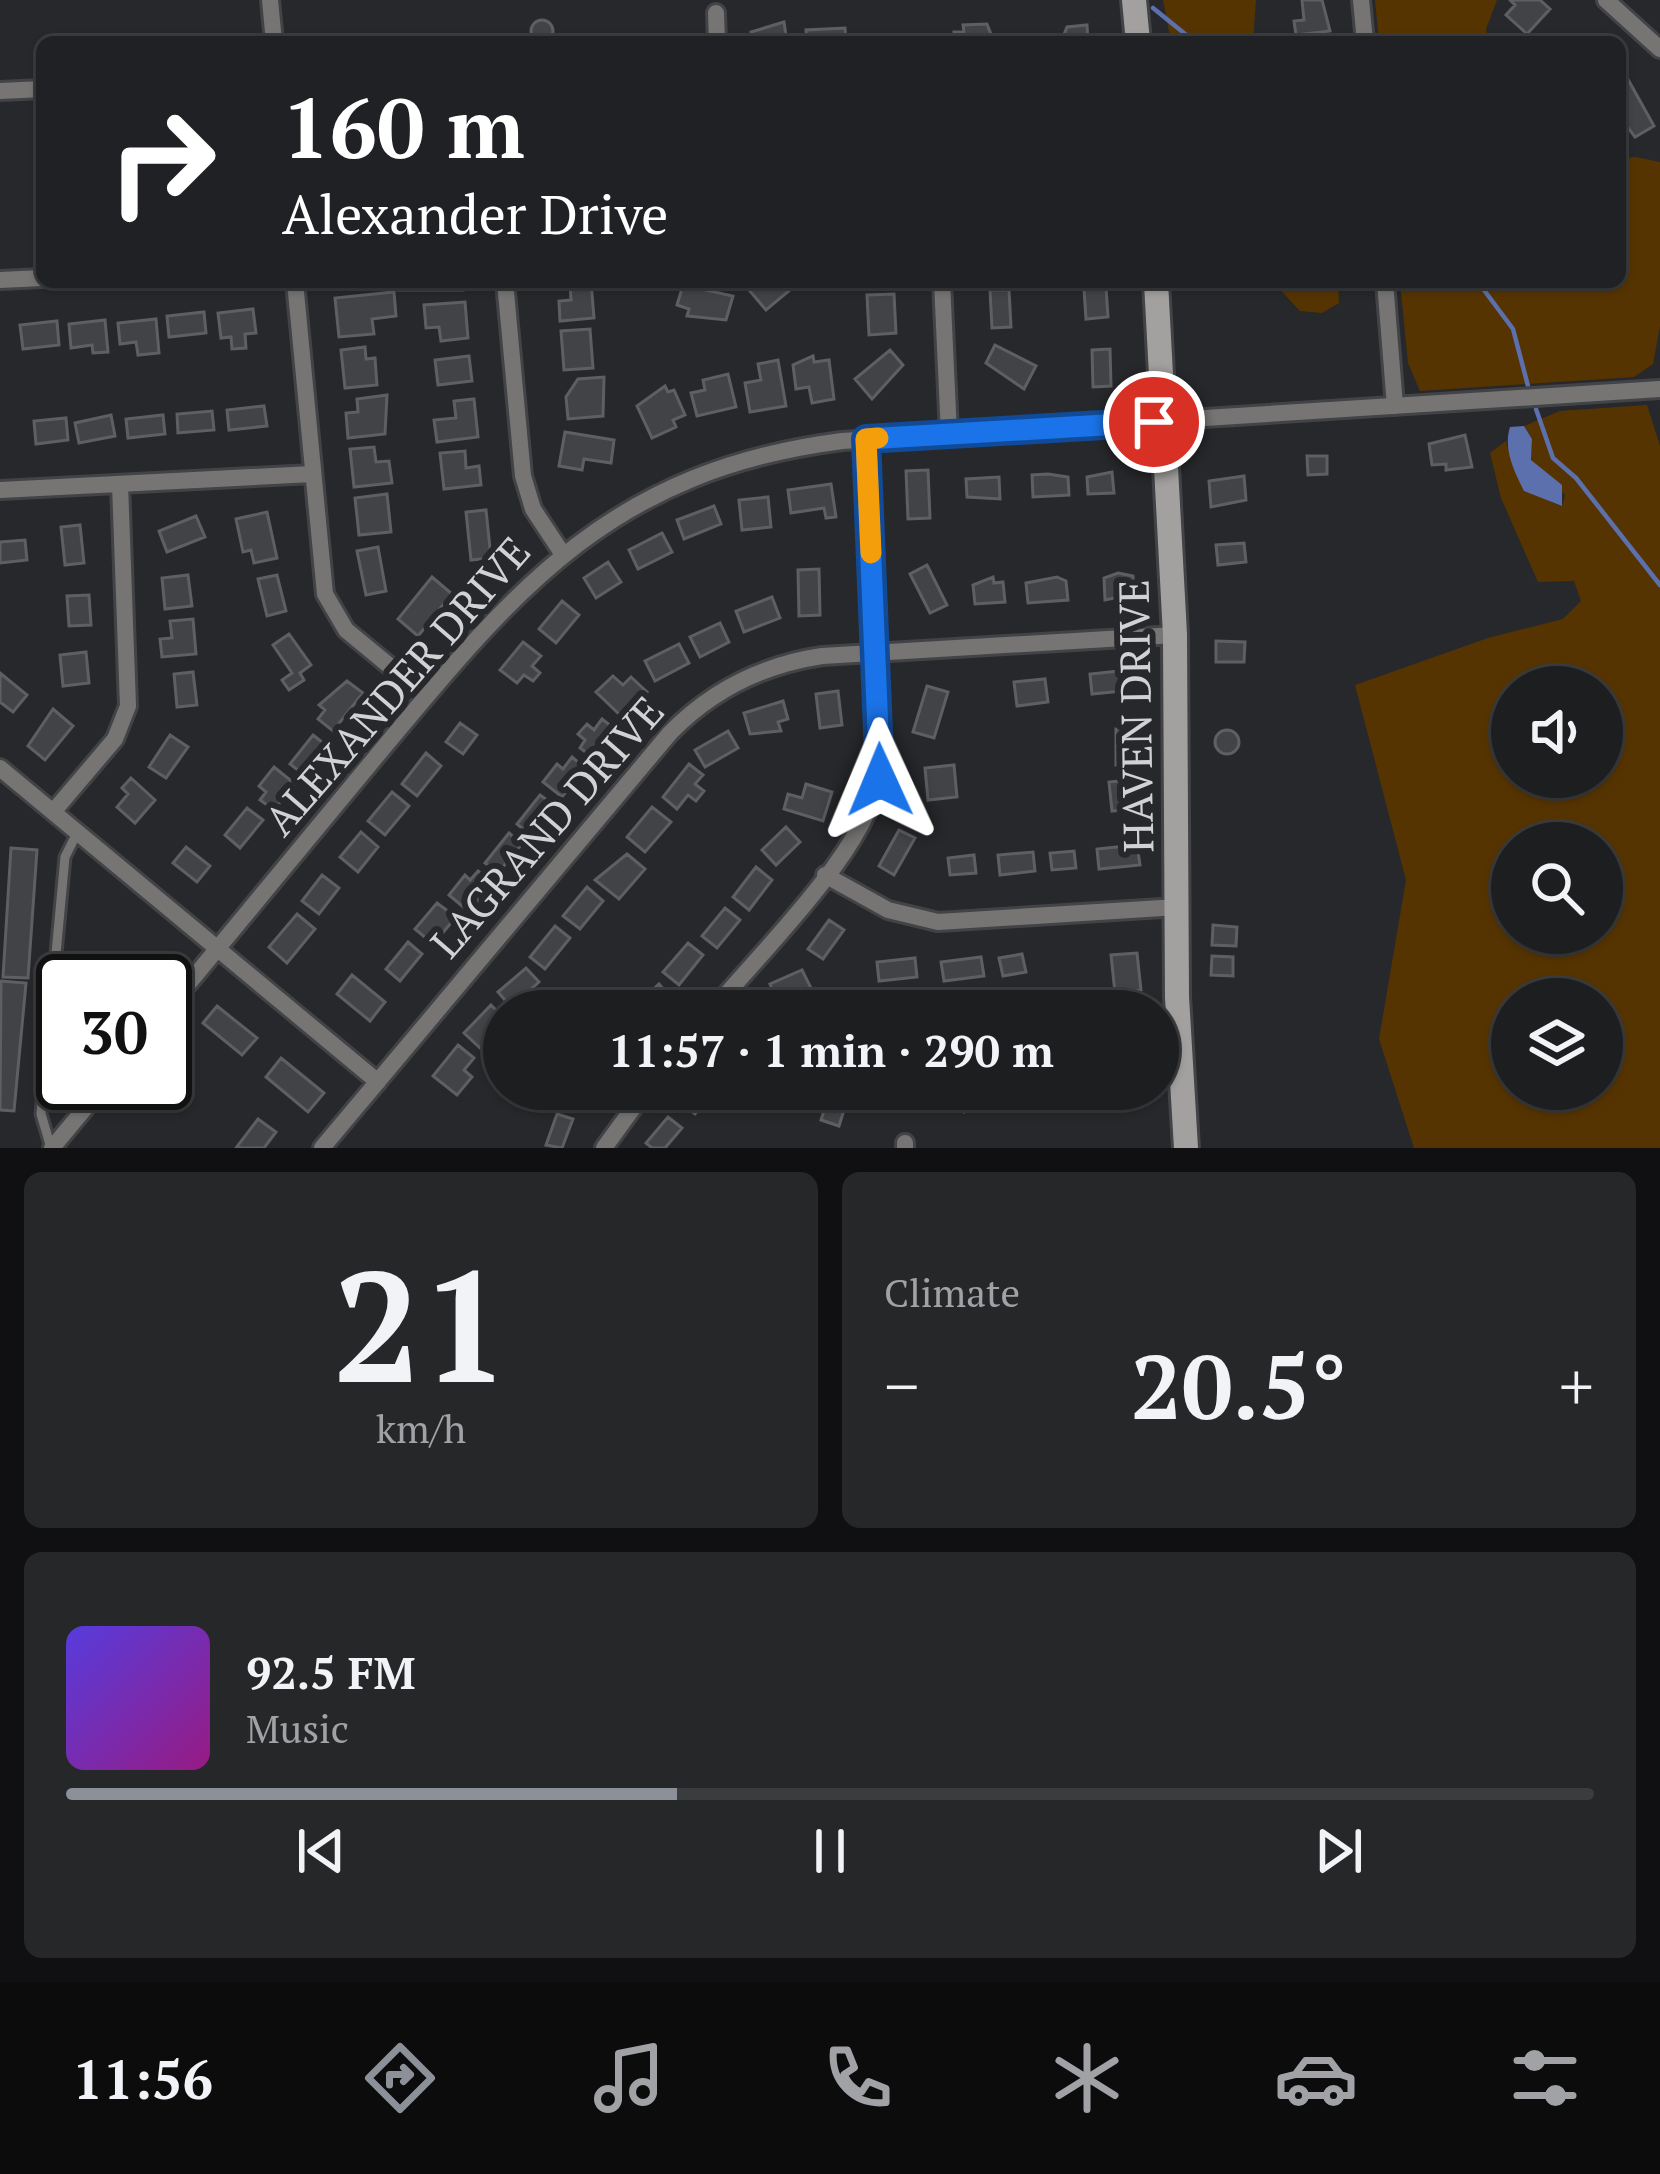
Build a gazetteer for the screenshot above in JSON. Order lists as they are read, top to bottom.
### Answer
{
  "streets": {
    "street": ["ALEXANDER DRIVE", "HAVEN DRIVE", "LAGRAND DRIVE"]
  },
  "crossings": [
    ["ALEXANDER DRIVE", "HAVEN DRIVE"],
    ["HAVEN DRIVE", "LAGRAND DRIVE"]
  ],
  "page": {
    "turn": ["160 m", "Alexander Drive"],
    "limit": "30",
    "trip": "11:57 · 1 min · 290 m",
    "tile": [
      ["21", "km/h"],
      "Climate"
    ],
    "heat": ["−", "20.5°", "+"],
    "song": ["92.5 FM", "Music"],
    "tabs": "11:56"
  }
}
